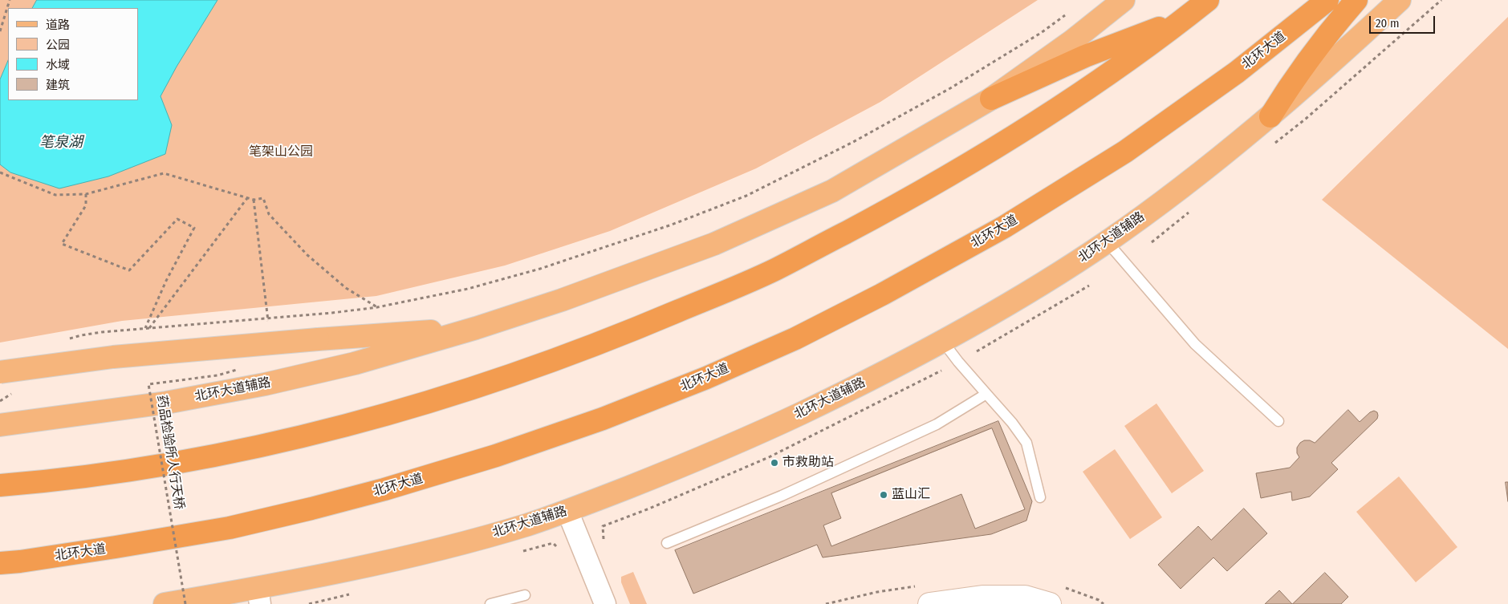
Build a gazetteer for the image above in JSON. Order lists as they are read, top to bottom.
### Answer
{
  "streets": {
    "highway": ["北环大道"],
    "main road": ["北环大道辅路"],
    "path": ["药品检验所人行天桥"]
  },
  "water": ["笔泉湖"],
  "parks": ["笔架山公园"],
  "places": ["市救助站", "蓝山汇"],
  "legend": [
    "道路",
    "公园",
    "水域",
    "建筑"
  ],
  "scale_bar": "20 m"
}
